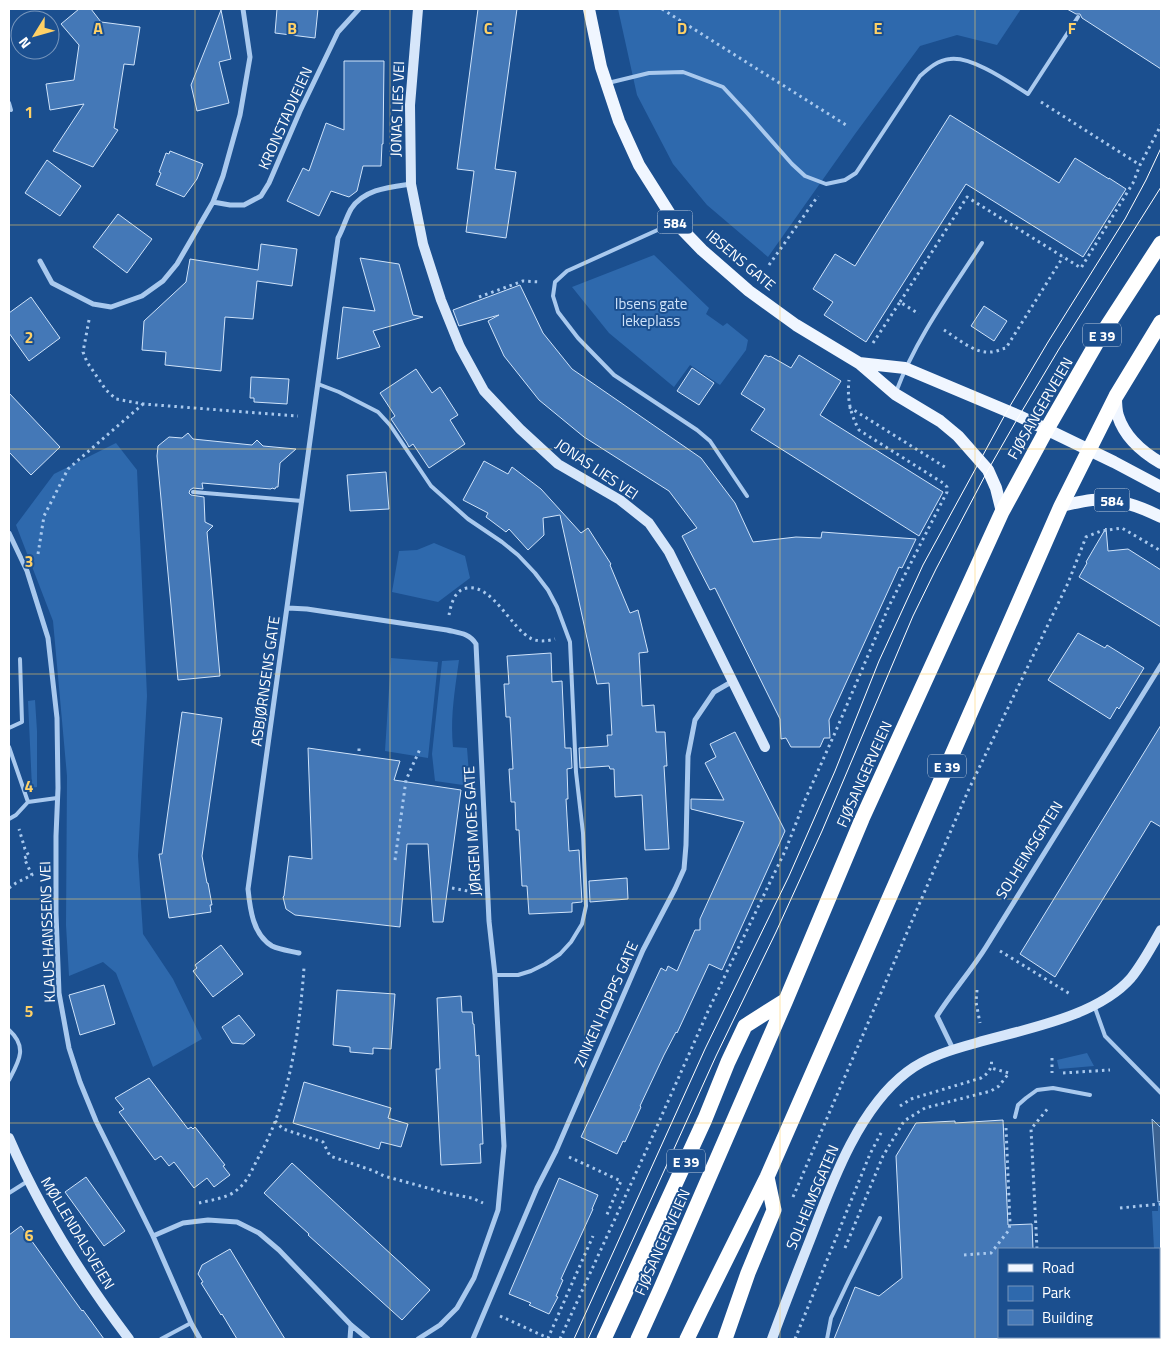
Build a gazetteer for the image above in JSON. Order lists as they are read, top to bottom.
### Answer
{
  "streets": {
    "highway": ["E 39", "FJØSANGERVEIEN"],
    "main road": ["584", "IBSENS GATE"],
    "street": [
      "JONAS LIES VEI",
      "KRONSTADVEIEN",
      "ASBJØRNSENS GATE",
      "JØRGEN MOES GATE",
      "SOLHEIMSGATEN",
      "KLAUS HANSSENS VEI",
      "ZINKEN HOPPS GATE",
      "MØLLENDALSVEIEN"
    ]
  },
  "crossings": [
    ["JONAS LIES VEI", "ASBJØRNSENS GATE"],
    ["JONAS LIES VEI", "ZINKEN HOPPS GATE"],
    ["584", "IBSENS GATE"],
    ["584", "E 39"],
    ["584", "FJØSANGERVEIEN"],
    ["IBSENS GATE", "FJØSANGERVEIEN"],
    ["E 39", "FJØSANGERVEIEN"],
    ["ASBJØRNSENS GATE", "JØRGEN MOES GATE"]
  ],
  "parks": ["Ibsens gate lekeplass"],
  "legend": ["Road", "Park", "Building"],
  "north": "bottom left",
  "grid": {
    "columns": [
      "A",
      "B",
      "C",
      "D",
      "E",
      "F"
    ],
    "rows": [
      "1",
      "2",
      "3",
      "4",
      "5",
      "6"
    ]
  }
}
